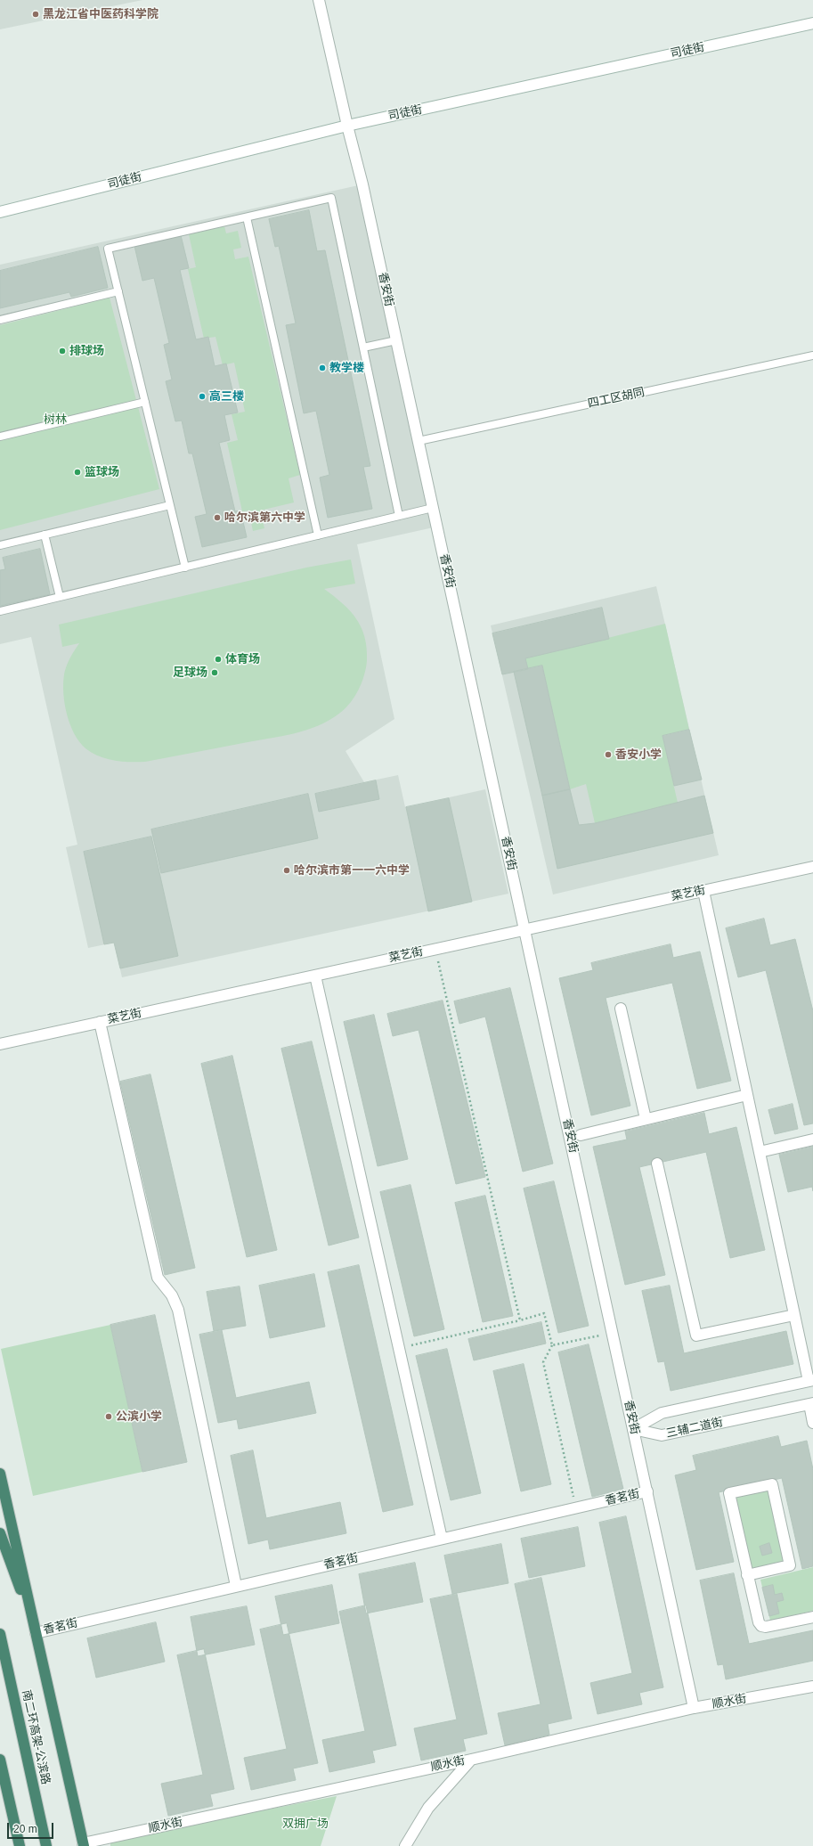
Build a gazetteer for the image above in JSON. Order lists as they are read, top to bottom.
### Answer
{
  "streets": {
    "highway": ["南二环高架-公滨路"],
    "street": [
      "司徒街",
      "香安街",
      "菜艺街",
      "三辅二道街",
      "香茗街",
      "顺水街"
    ],
    "lane": ["四工区胡同"]
  },
  "crossings": [
    ["司徒街", "香安街"],
    ["香安街", "四工区胡同"],
    ["香安街", "菜艺街"],
    ["香安街", "三辅二道街"],
    ["香安街", "香茗街"],
    ["香安街", "顺水街"]
  ],
  "parks": ["树林", "双拥广场"],
  "places": [
    "黑龙江省中医药科学院",
    "排球场",
    "教学楼",
    "高三楼",
    "篮球场",
    "哈尔滨第六中学",
    "体育场",
    "足球场",
    "香安小学",
    "哈尔滨市第一一六中学",
    "公滨小学"
  ],
  "scale_bar": "20 m"
}
